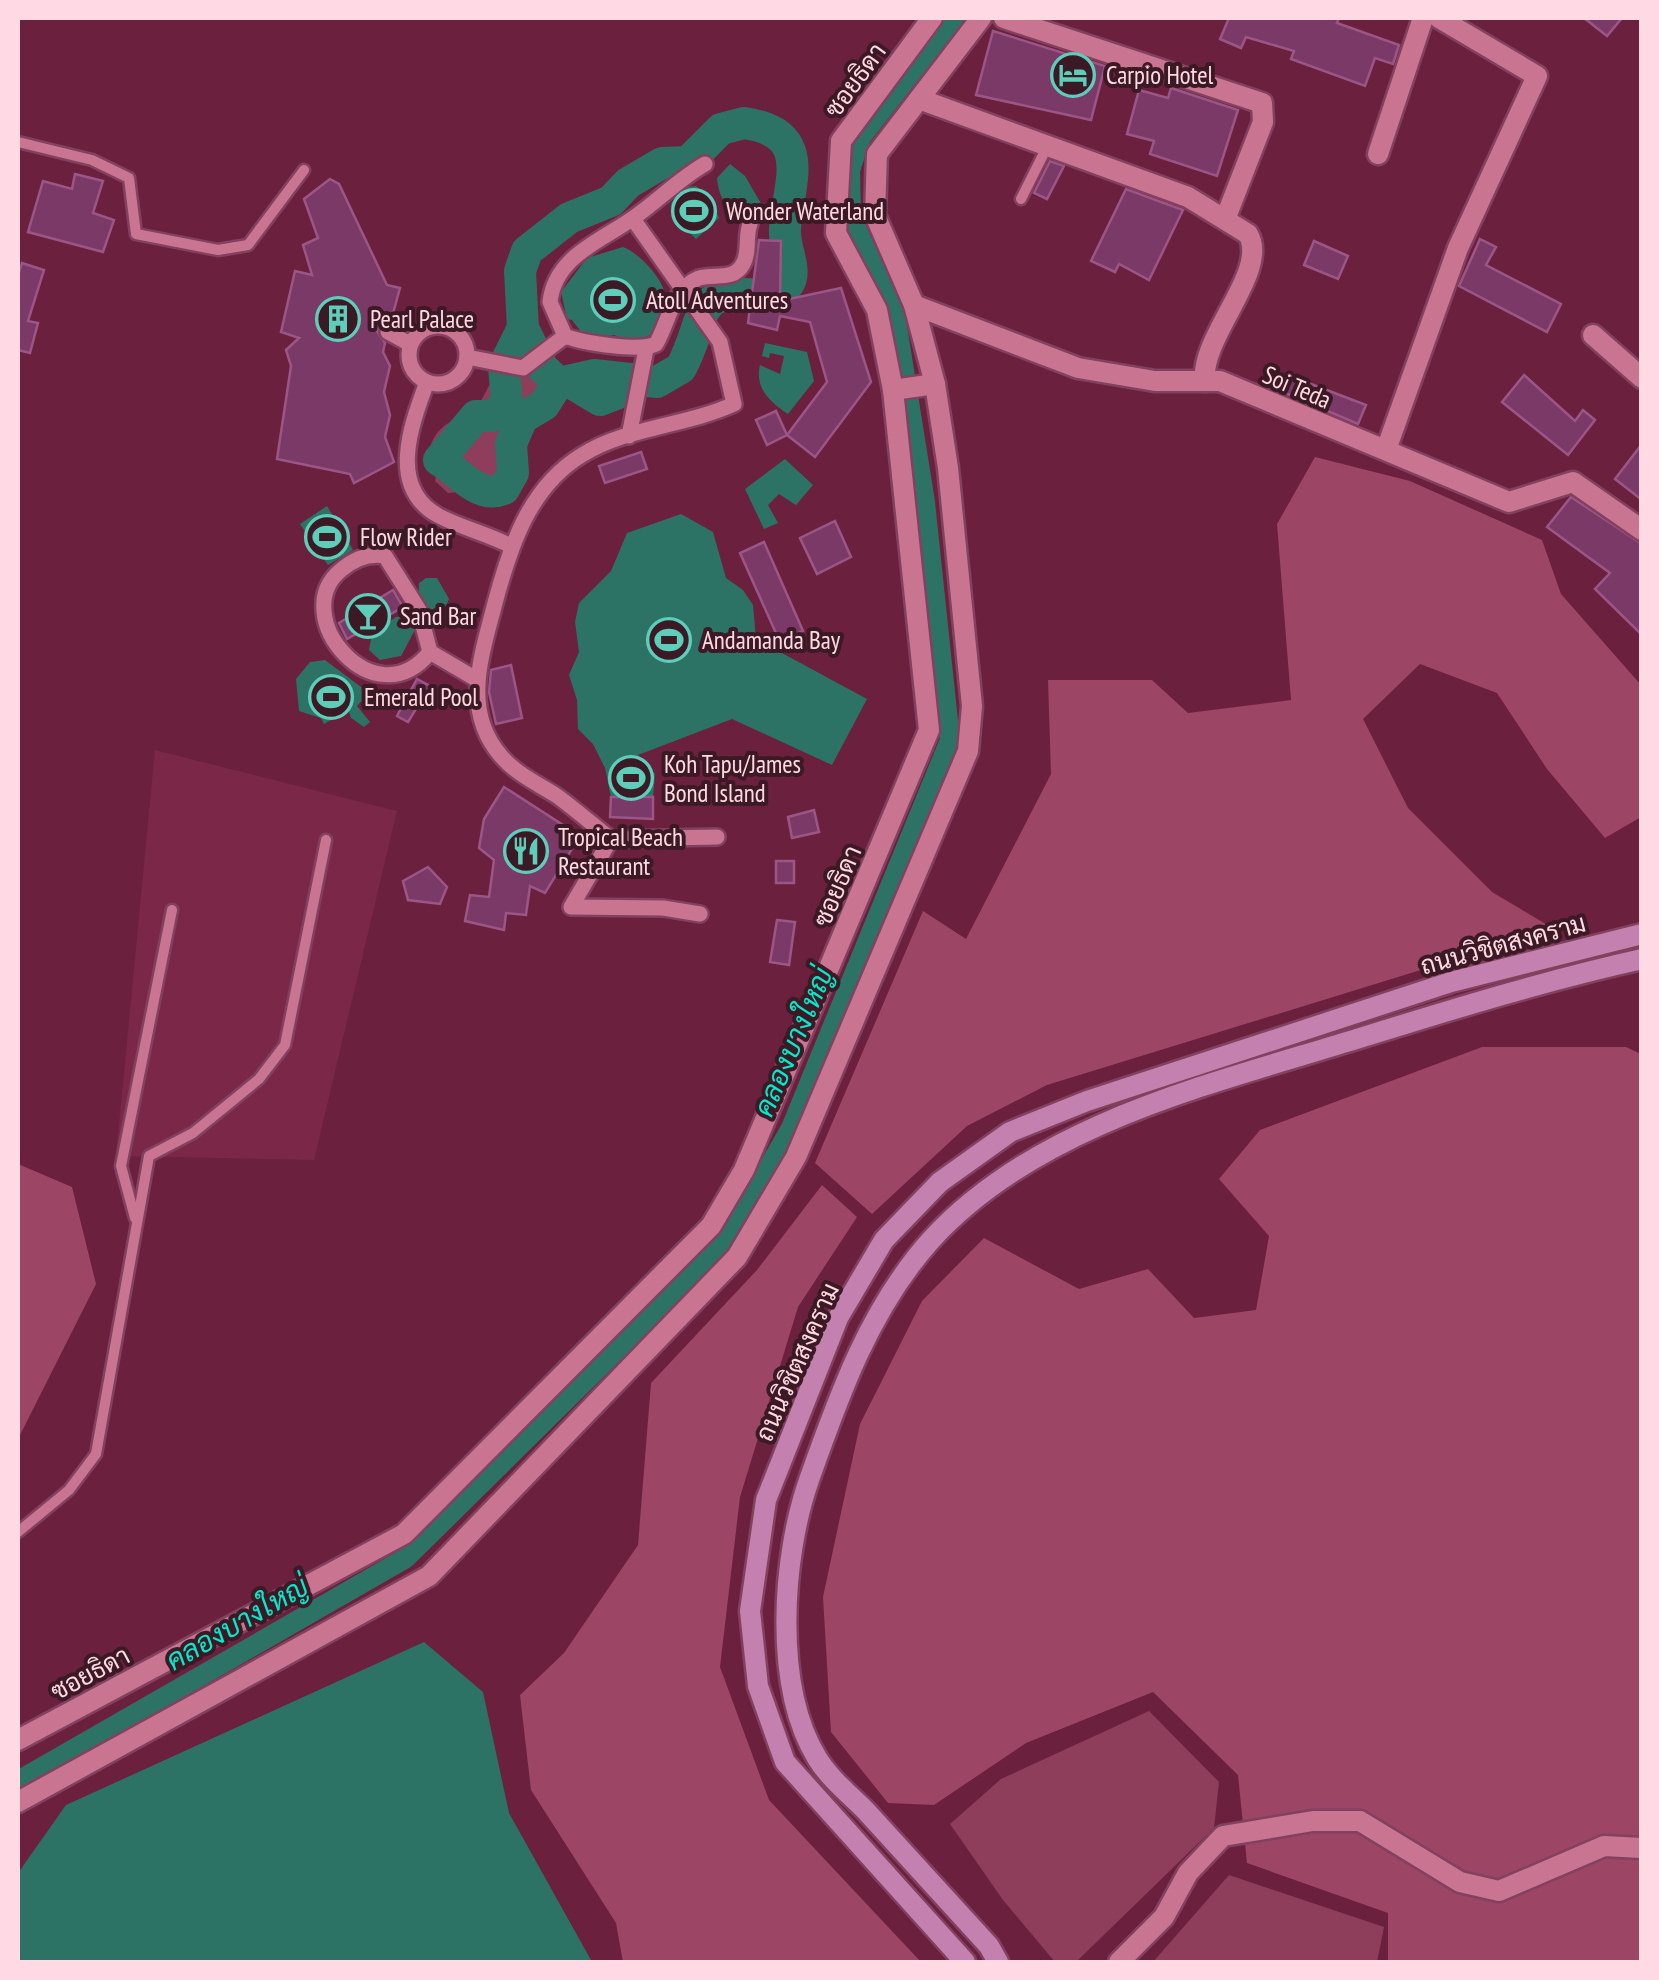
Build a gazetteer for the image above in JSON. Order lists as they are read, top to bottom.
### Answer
{
  "streets": {
    "main road": ["ถนนวิชิตสงคราม"],
    "street": ["ซอยธิดา", "Soi Teda"]
  },
  "water": ["คลองบางใหญ่"],
  "places": {
    "hotel": ["Carpio Hotel"],
    "sports": [
      "Wonder Waterland",
      "Atoll Adventures",
      "Flow Rider",
      "Andamanda Bay",
      "Emerald Pool",
      "Koh Tapu/James Bond Island"
    ],
    "building": ["Pearl Palace"],
    "bar": ["Sand Bar"],
    "restaurant": ["Tropical Beach Restaurant"]
  }
}
